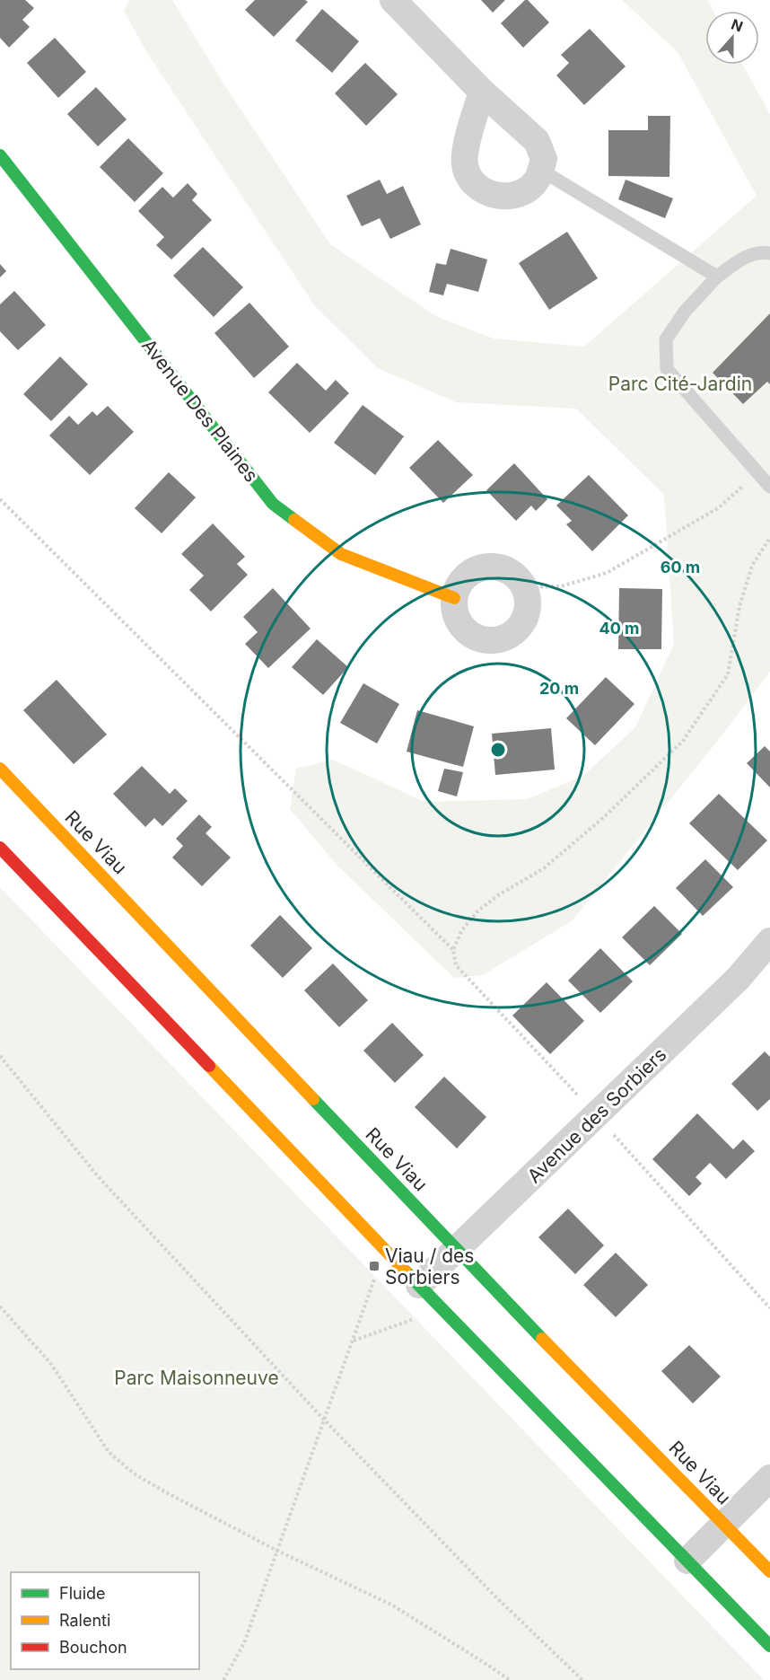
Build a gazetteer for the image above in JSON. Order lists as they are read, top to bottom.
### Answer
{
  "streets": {
    "main road": ["Avenue Des Plaines", "Rue Viau"],
    "street": ["Avenue des Sorbiers"]
  },
  "crossings": [
    ["Rue Viau", "Avenue des Sorbiers"]
  ],
  "parks": ["Parc Cité-Jardin", "Parc Maisonneuve"],
  "places": {
    "transit": ["Viau / des Sorbiers"]
  },
  "legend": ["Fluide", "Ralenti", "Bouchon"],
  "north": "top",
  "rings": ["60 m", "40 m", "20 m"]
}
